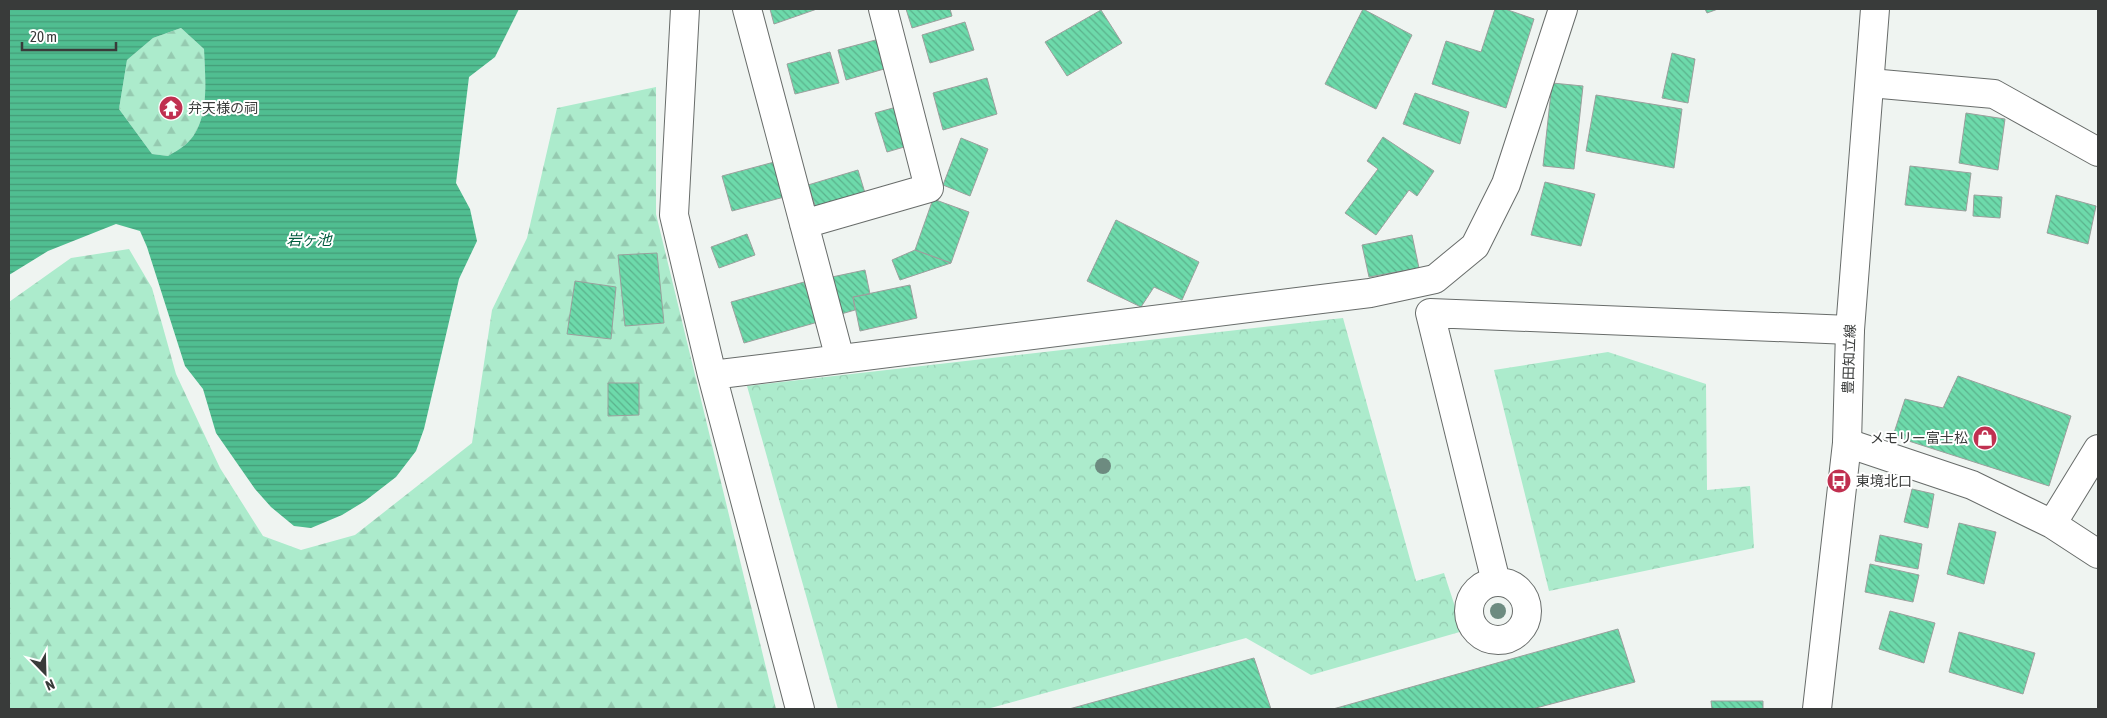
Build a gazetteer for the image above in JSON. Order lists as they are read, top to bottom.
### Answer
{
  "streets": {
    "street": ["豊田知立線"]
  },
  "water": ["岩ヶ池"],
  "places": {
    "temple": ["弁天様の祠"],
    "shop": ["メモリー富士松"],
    "bus stop": ["東境北口"]
  },
  "scale_bar": "20 m",
  "north": "bottom right"
}
